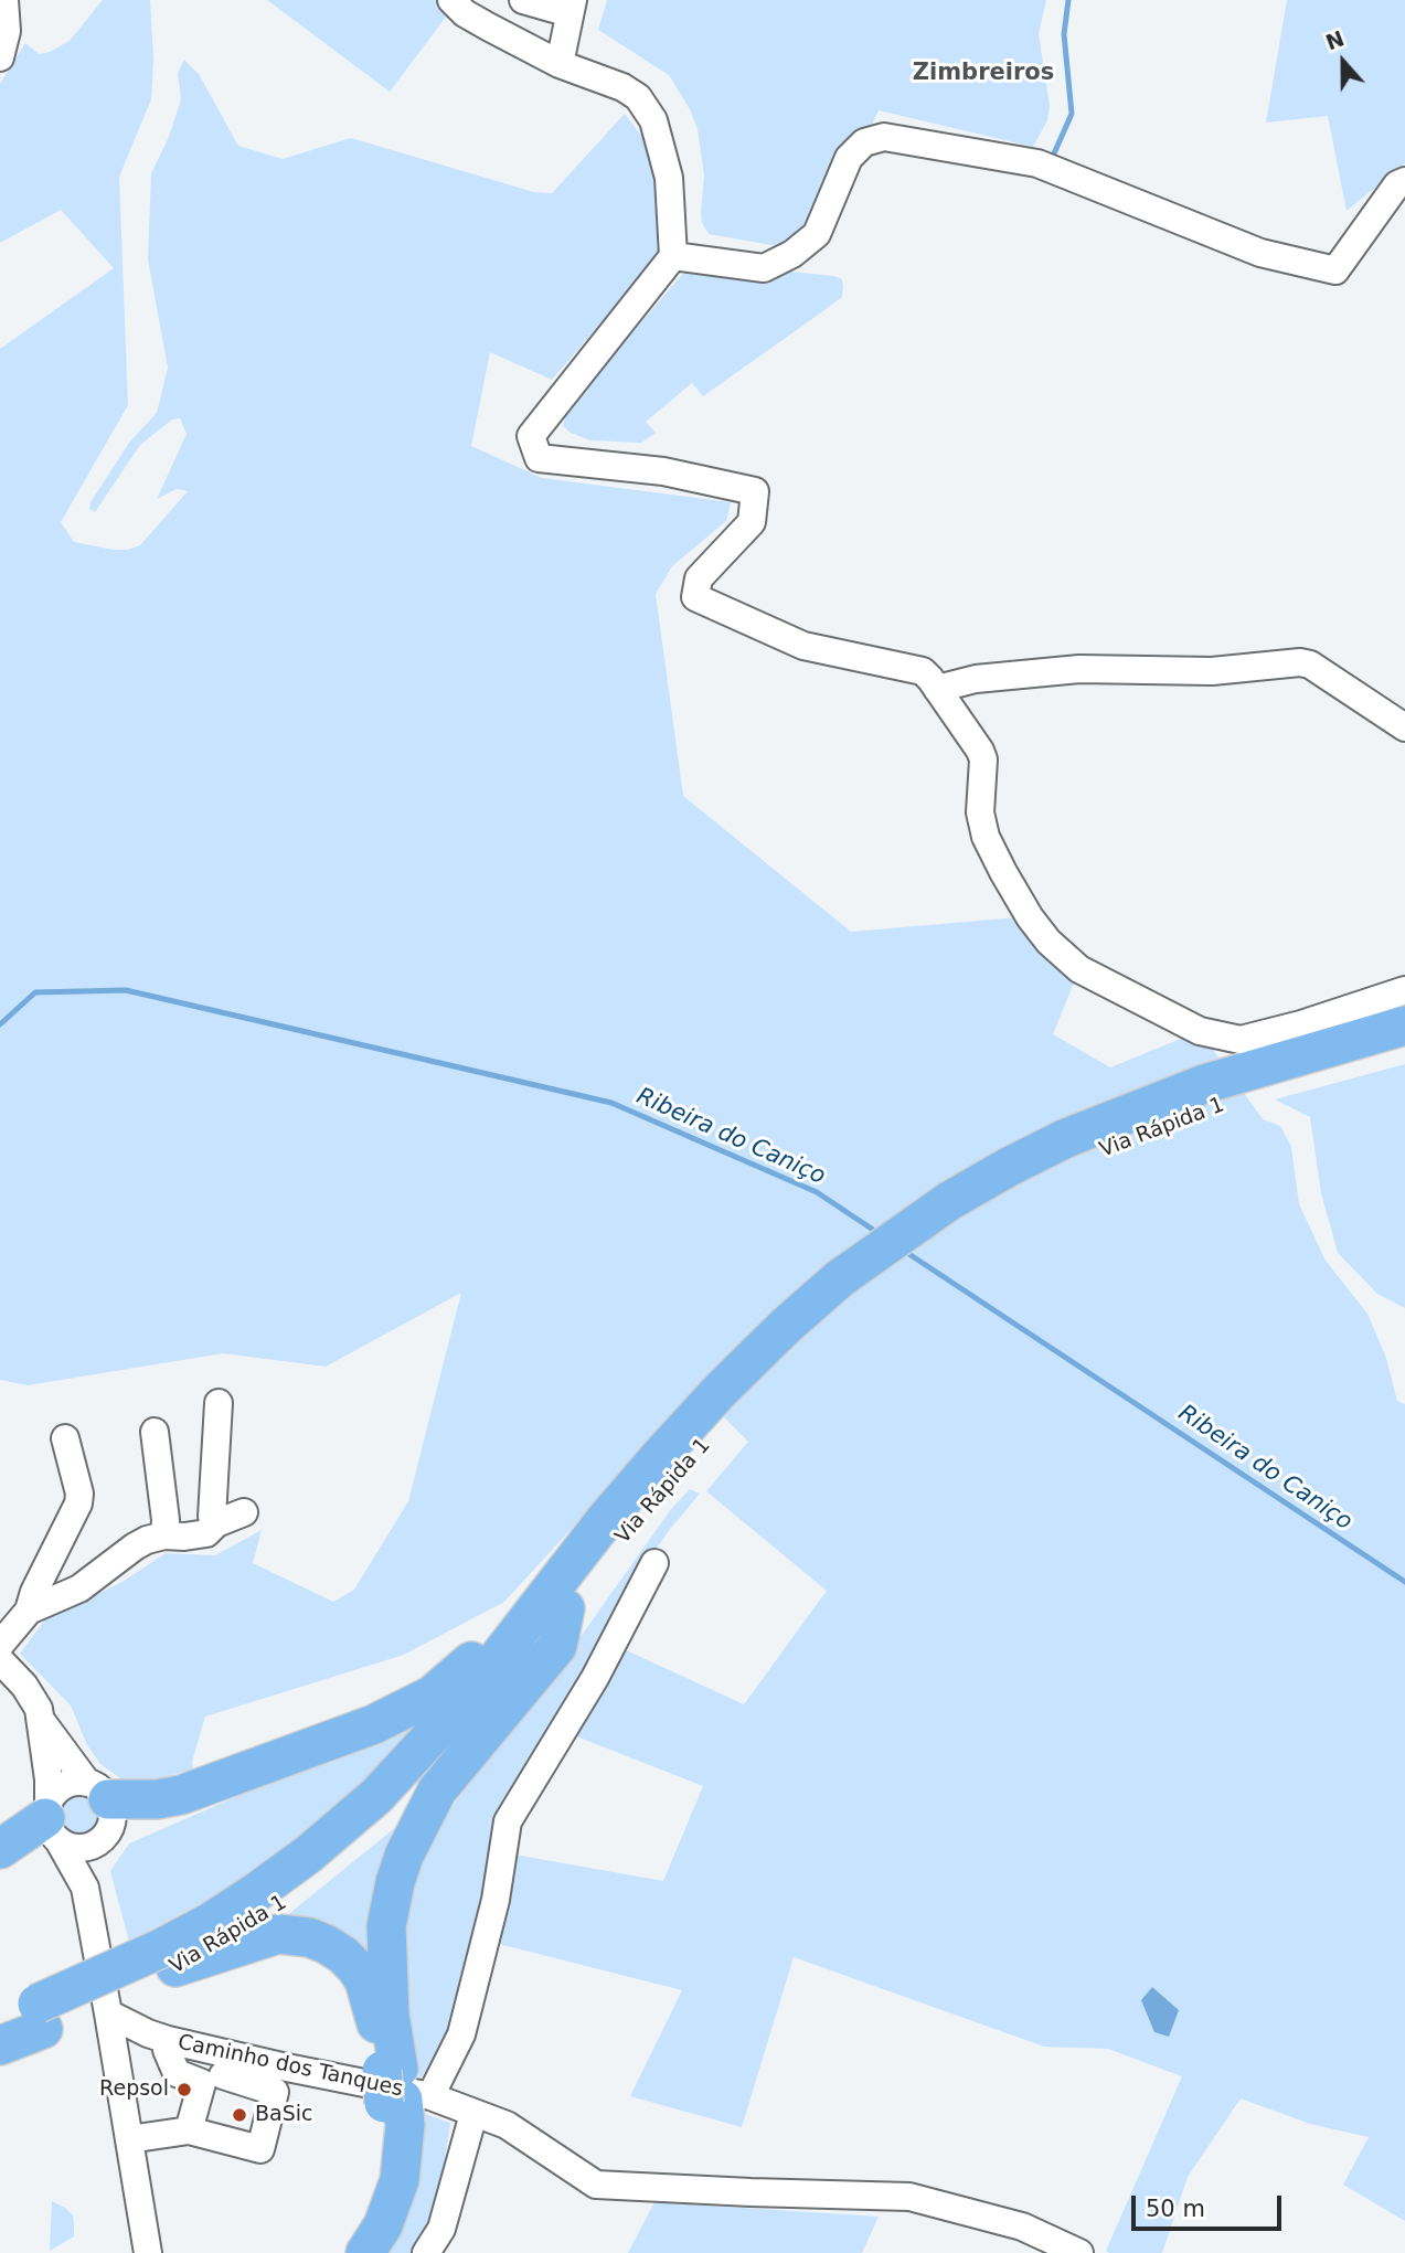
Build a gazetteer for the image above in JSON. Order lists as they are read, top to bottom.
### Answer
{
  "streets": {
    "highway": ["Via Rápida 1"],
    "street": ["Caminho dos Tanques"]
  },
  "districts": ["Zimbreiros"],
  "water": ["Ribeira do Caniço"],
  "places": ["Repsol", "BaSic"],
  "scale_bar": "50 m",
  "north": "top"
}
